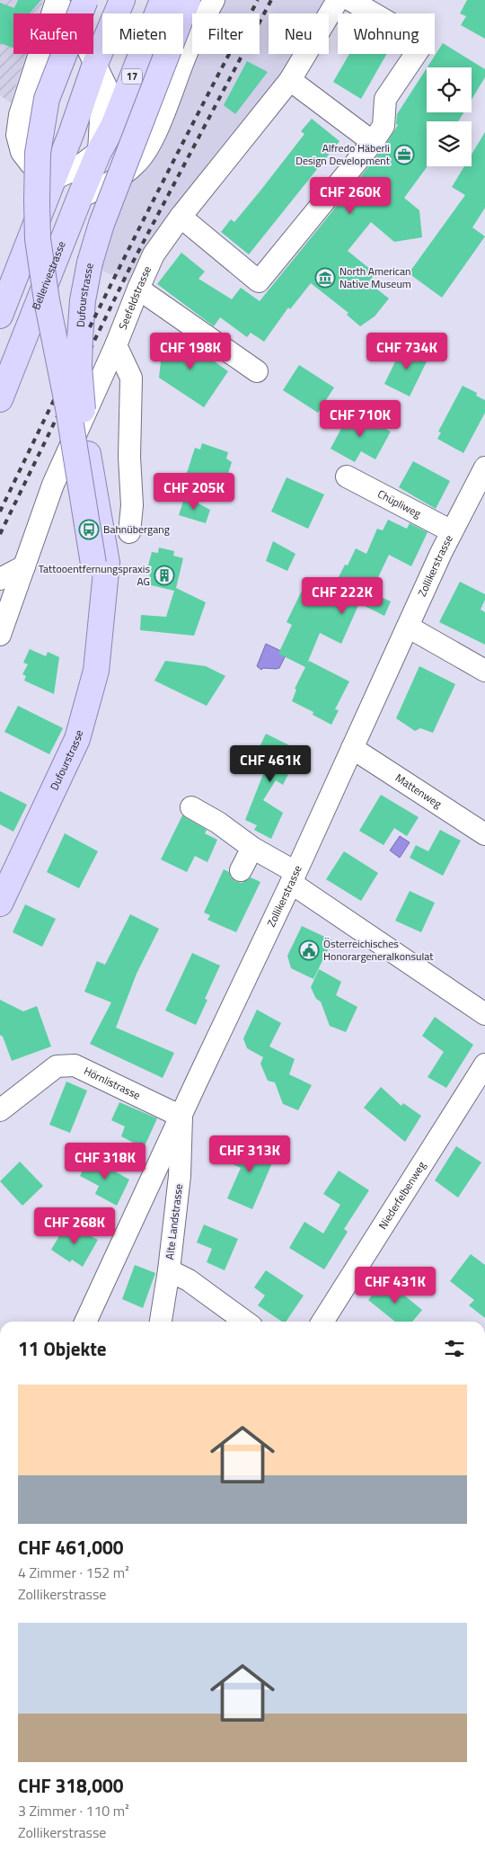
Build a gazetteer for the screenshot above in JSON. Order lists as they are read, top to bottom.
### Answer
{
  "streets": {
    "main road": ["17", "Bellerivestrasse", "Dufourstrasse"],
    "street": [
      "Seefeldstrasse",
      "Chüpliweg",
      "Zollikerstrasse",
      "Mattenweg",
      "Hörnlistrasse",
      "Niederfelbenweg",
      "Alte Landstrasse"
    ]
  },
  "crossings": [
    ["Chüpliweg", "Zollikerstrasse"],
    ["Zollikerstrasse", "Mattenweg"],
    ["Zollikerstrasse", "Hörnlistrasse"],
    ["Zollikerstrasse", "Alte Landstrasse"],
    ["Hörnlistrasse", "Alte Landstrasse"]
  ],
  "places": {
    "office": ["Alfredo Häberli Design Development"],
    "museum": ["North American Native Museum"],
    "bus stop": ["Bahnübergang"],
    "building": ["Tattooentfernungspraxis AG"],
    "public building": ["Österreichisches Honorargeneralkonsulat"]
  },
  "page": {
    "chip": [
      "Kaufen",
      "Mieten",
      "Filter",
      "Neu",
      "Wohnung"
    ],
    "price": [
      "CHF 260K",
      "CHF 198K",
      "CHF 734K",
      "CHF 710K",
      "CHF 205K",
      "CHF 222K",
      "CHF 461K",
      "CHF 313K",
      "CHF 318K",
      "CHF 268K",
      "CHF 431K"
    ],
    "heading": "11 Objekte",
    "list": [
      {
        "name": "CHF 461,000",
        "note": "4 Zimmer · 152 m² · Zollikerstrasse"
      },
      {
        "name": "CHF 318,000",
        "note": "3 Zimmer · 110 m² · Zollikerstrasse"
      }
    ]
  }
}
